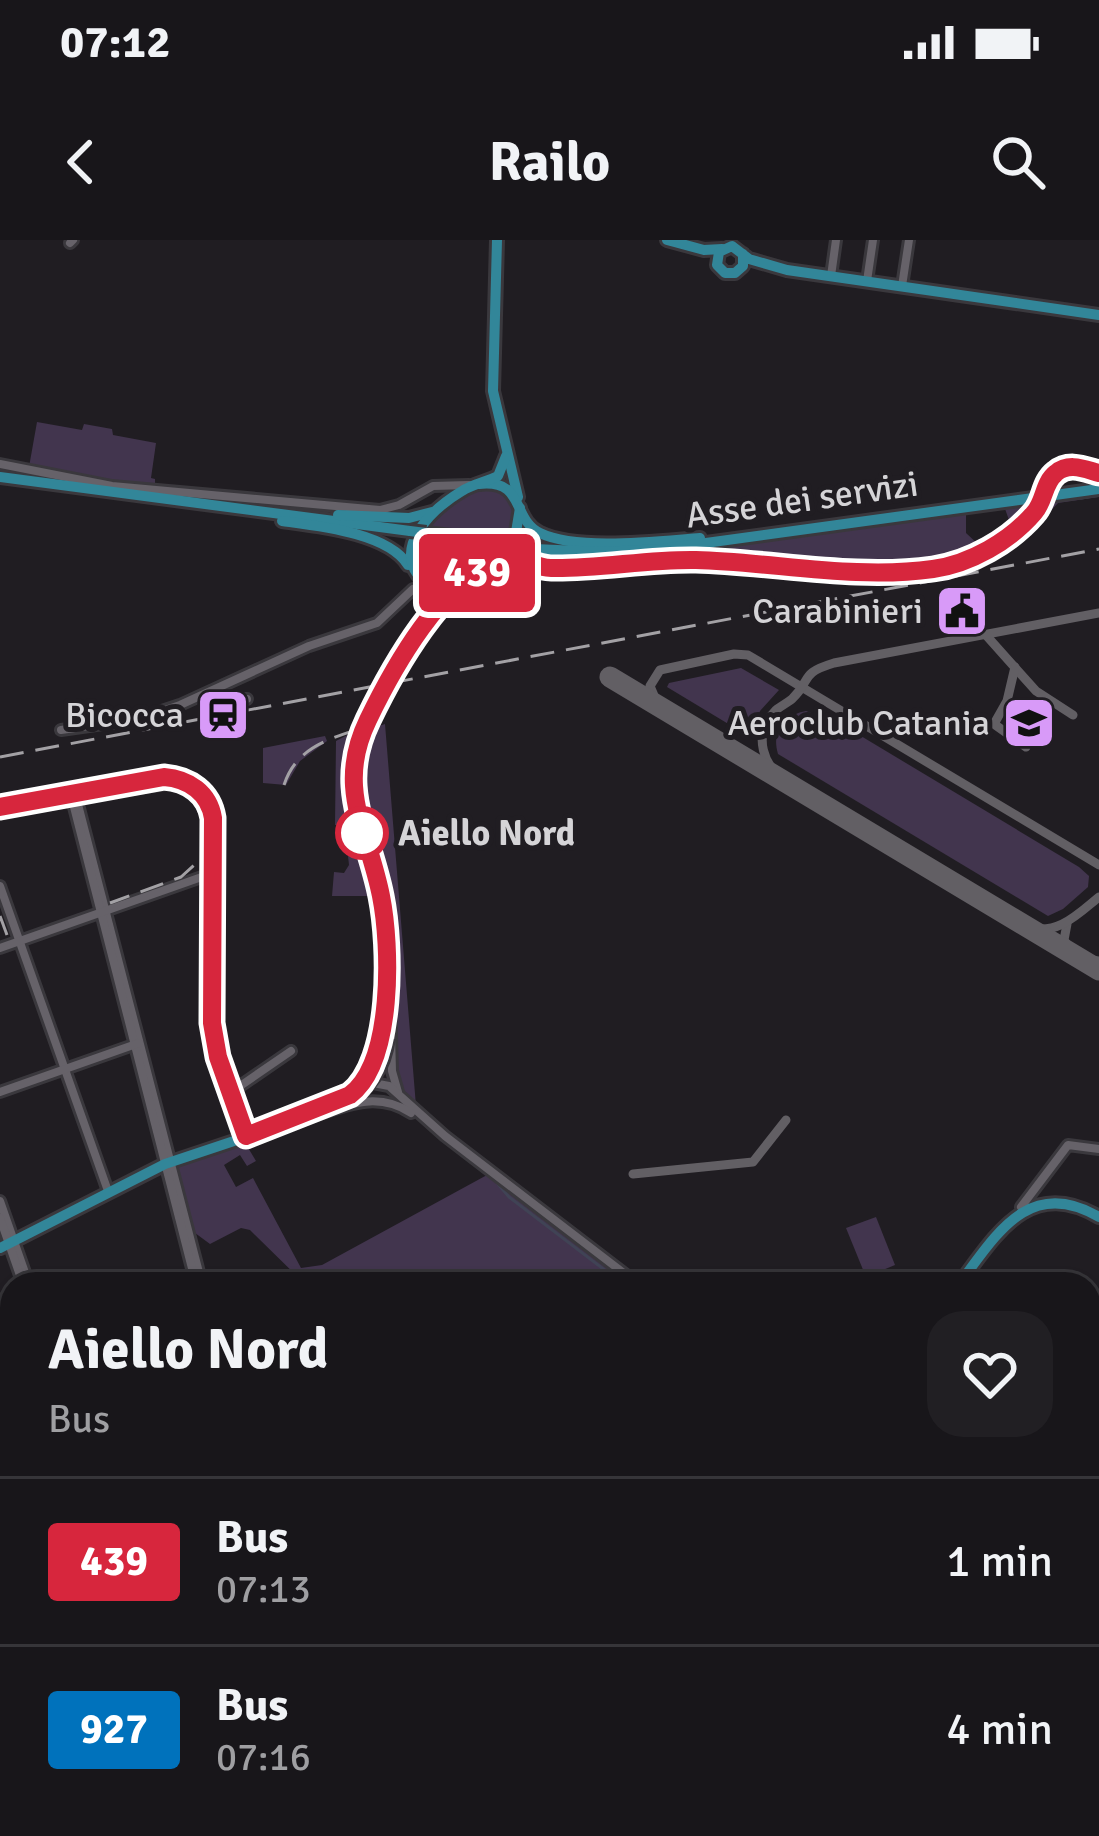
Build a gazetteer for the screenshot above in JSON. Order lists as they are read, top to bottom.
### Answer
{
  "streets": {
    "main road": ["Asse dei servizi"]
  },
  "places": {
    "public building": ["Carabinieri"],
    "station": ["Bicocca"],
    "school or university": ["Aeroclub Catania"],
    "other": ["Aiello Nord"]
  },
  "lines": ["bus line 439"],
  "page": {
    "status": "07:12",
    "header": "Railo",
    "on_map": "439",
    "heading": ["Aiello Nord", "Bus"],
    "list": [
      {
        "mark": "439",
        "name": "Bus",
        "note": "07:13",
        "value": "1 min"
      },
      {
        "mark": "927",
        "name": "Bus",
        "note": "07:16",
        "value": "4 min"
      }
    ]
  }
}
